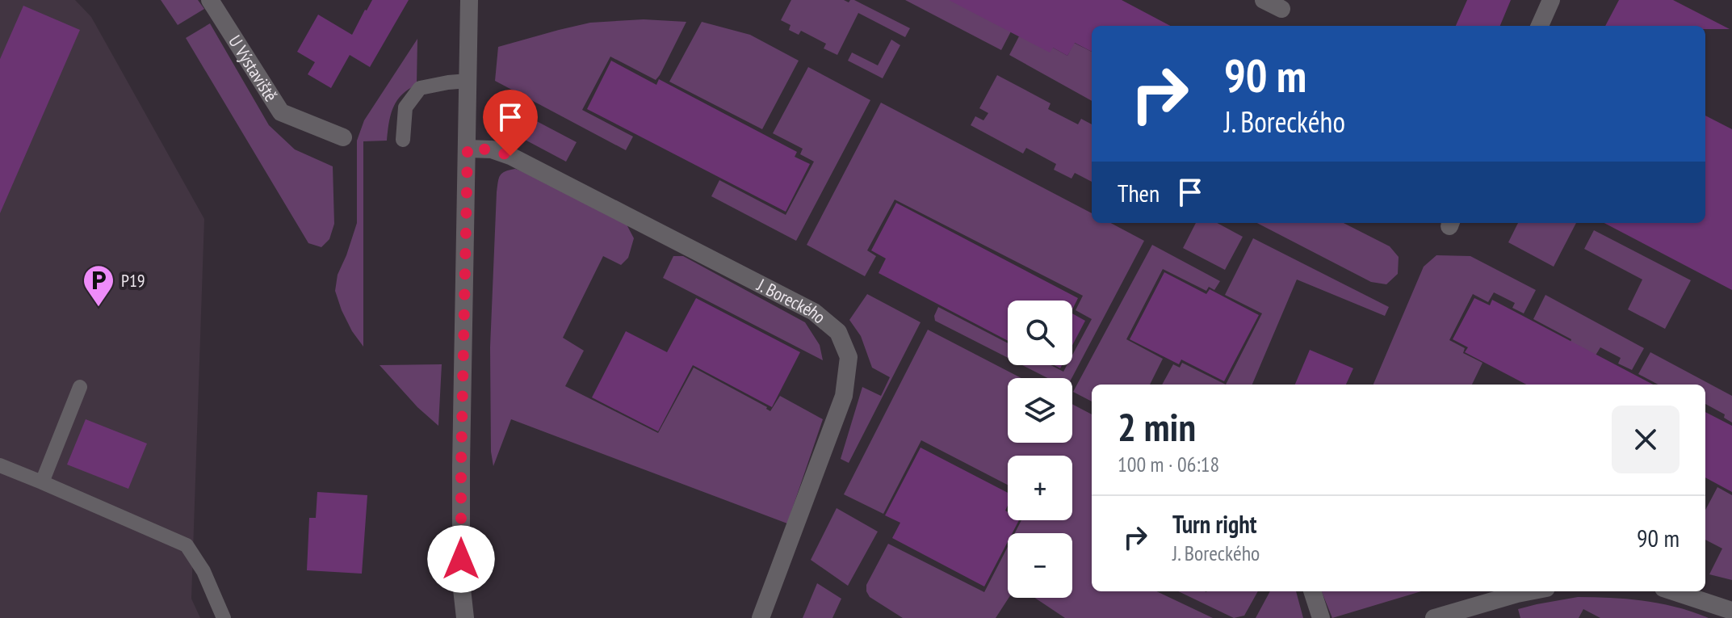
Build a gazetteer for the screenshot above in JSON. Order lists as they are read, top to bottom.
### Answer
{
  "streets": {
    "street": ["U Výstaviště", "J. Boreckého"]
  },
  "places": {
    "parking": ["P19"]
  },
  "page": {
    "turn": ["90 m", "J. Boreckého"],
    "then": "Then",
    "map_buttons": ["+", "−"],
    "heading": ["2 min", "100 m · 06:18"],
    "list": [
      {
        "name": "Turn right",
        "note": "J. Boreckého",
        "value": "90 m"
      }
    ]
  }
}
